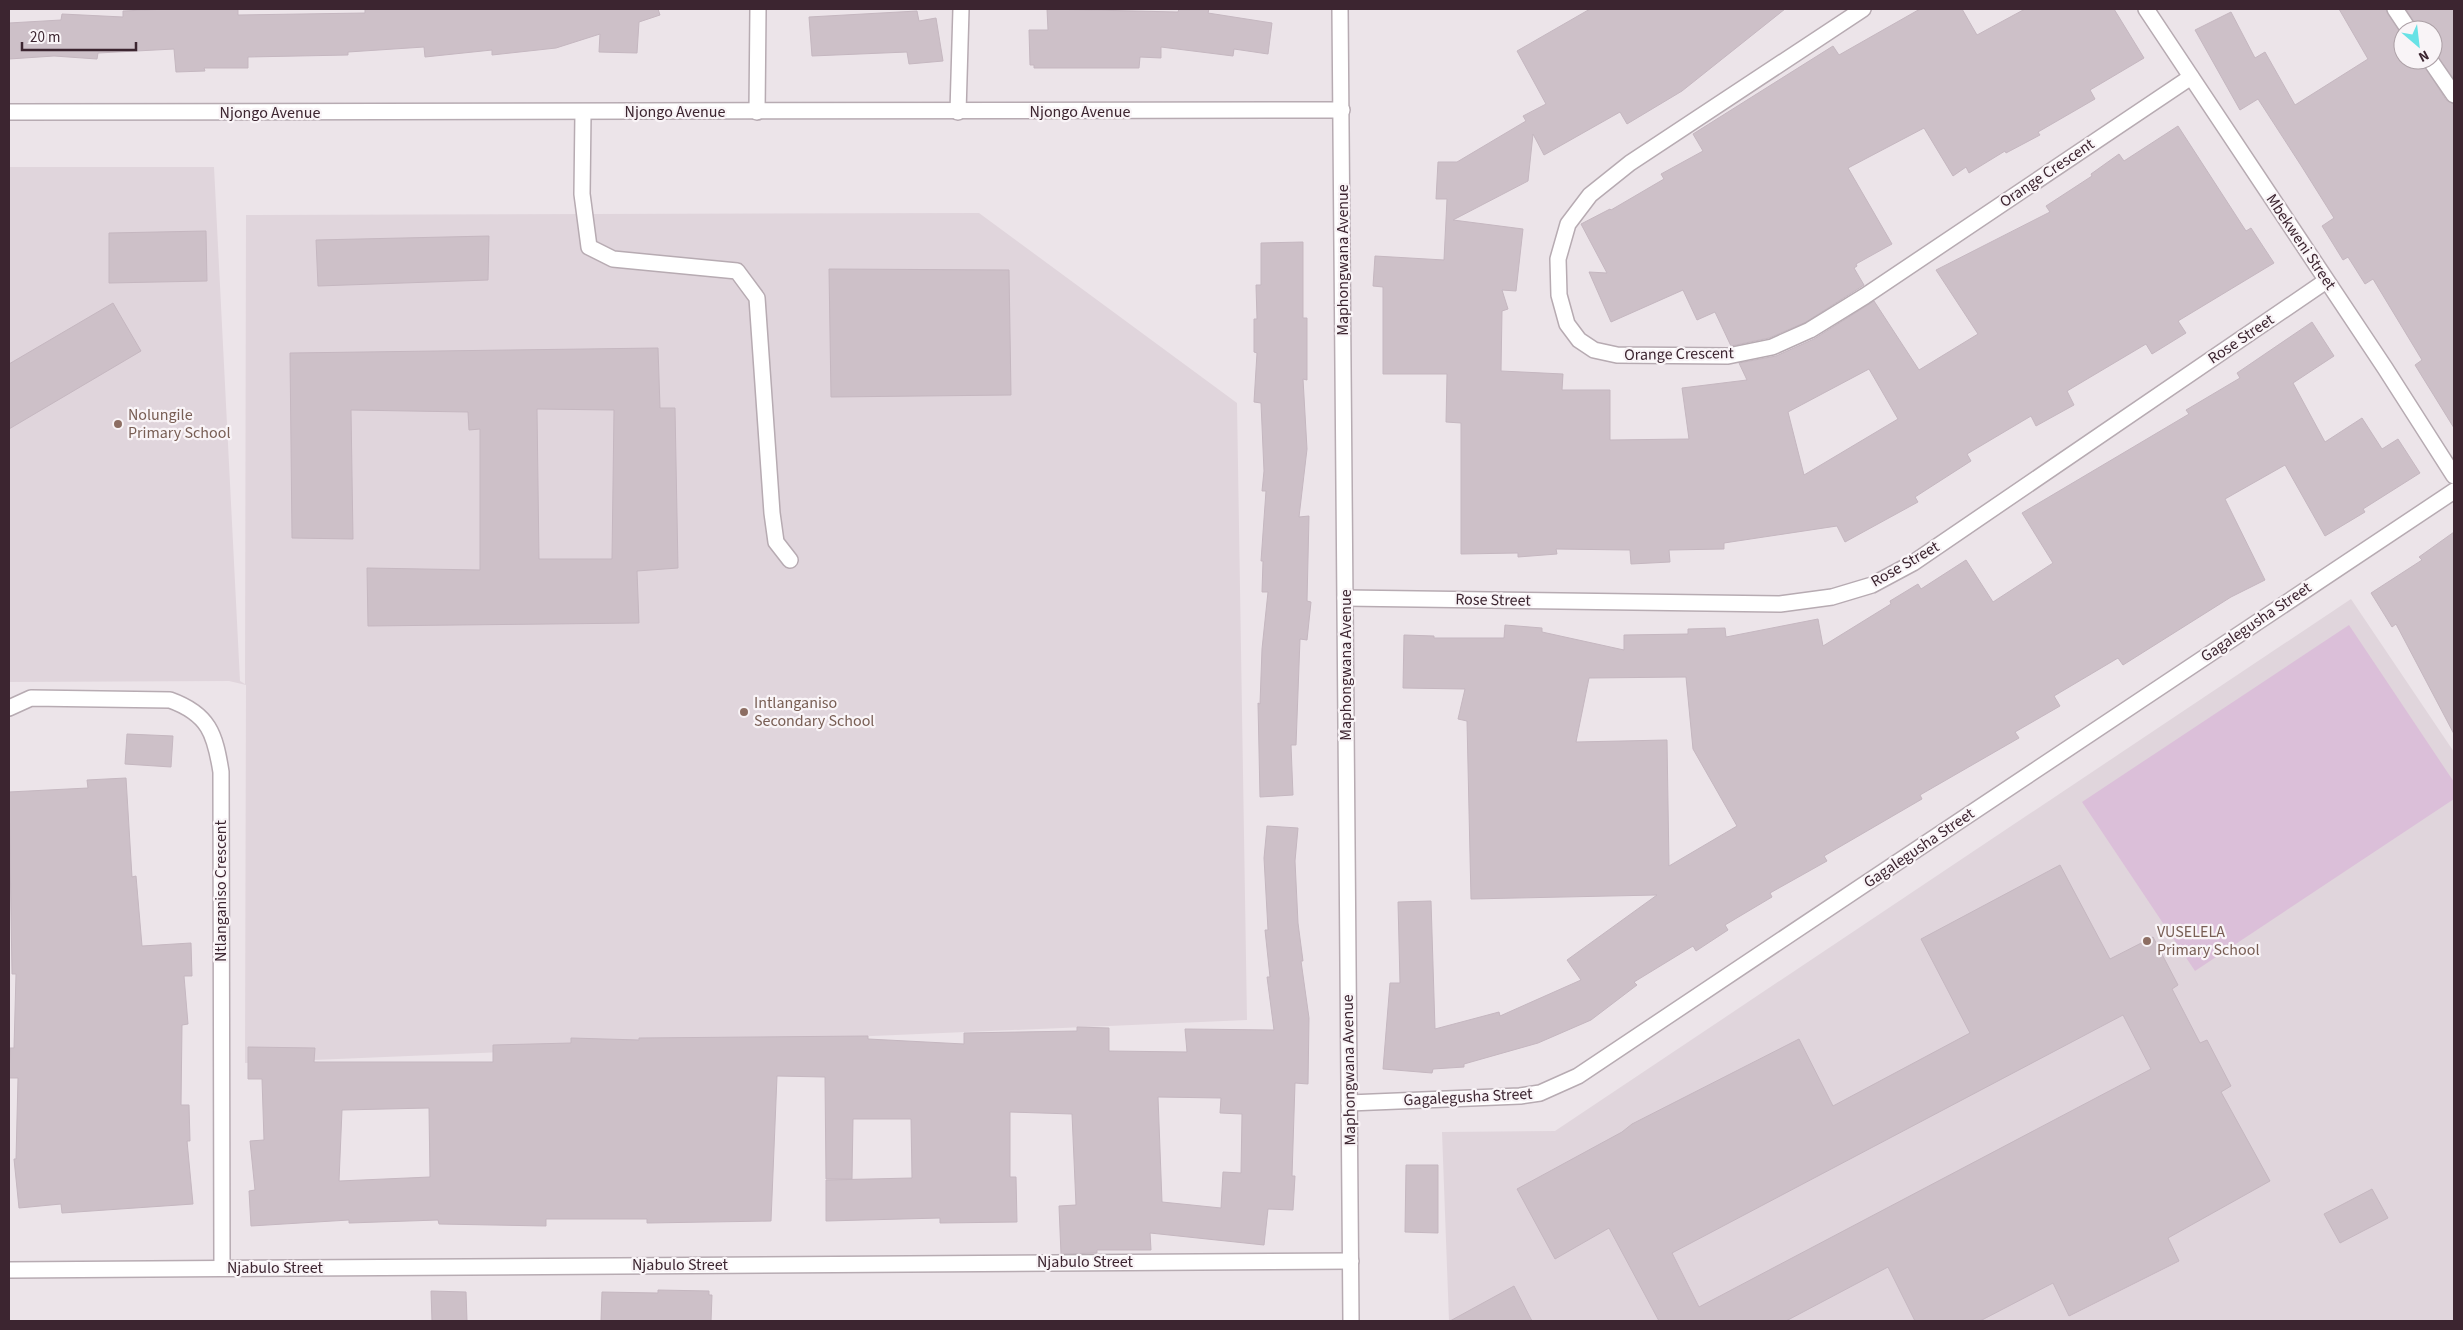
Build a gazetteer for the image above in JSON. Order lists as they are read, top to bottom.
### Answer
{
  "streets": {
    "street": [
      "Njongo Avenue",
      "Orange Crescent",
      "Mbekweni Street",
      "Maphongwana Avenue",
      "Rose Street",
      "Gagalegusha Street",
      "Ntlanganiso Crescent",
      "Njabulo Street"
    ]
  },
  "crossings": [
    ["Njongo Avenue", "Maphongwana Avenue"],
    ["Orange Crescent", "Mbekweni Street"],
    ["Mbekweni Street", "Rose Street"],
    ["Maphongwana Avenue", "Rose Street"],
    ["Maphongwana Avenue", "Gagalegusha Street"],
    ["Maphongwana Avenue", "Njabulo Street"],
    ["Ntlanganiso Crescent", "Njabulo Street"]
  ],
  "places": ["Nolungile Primary School", "Intlanganiso Secondary School", "VUSELELA Primary School"],
  "scale_bar": "20 m",
  "north": "bottom right"
}
